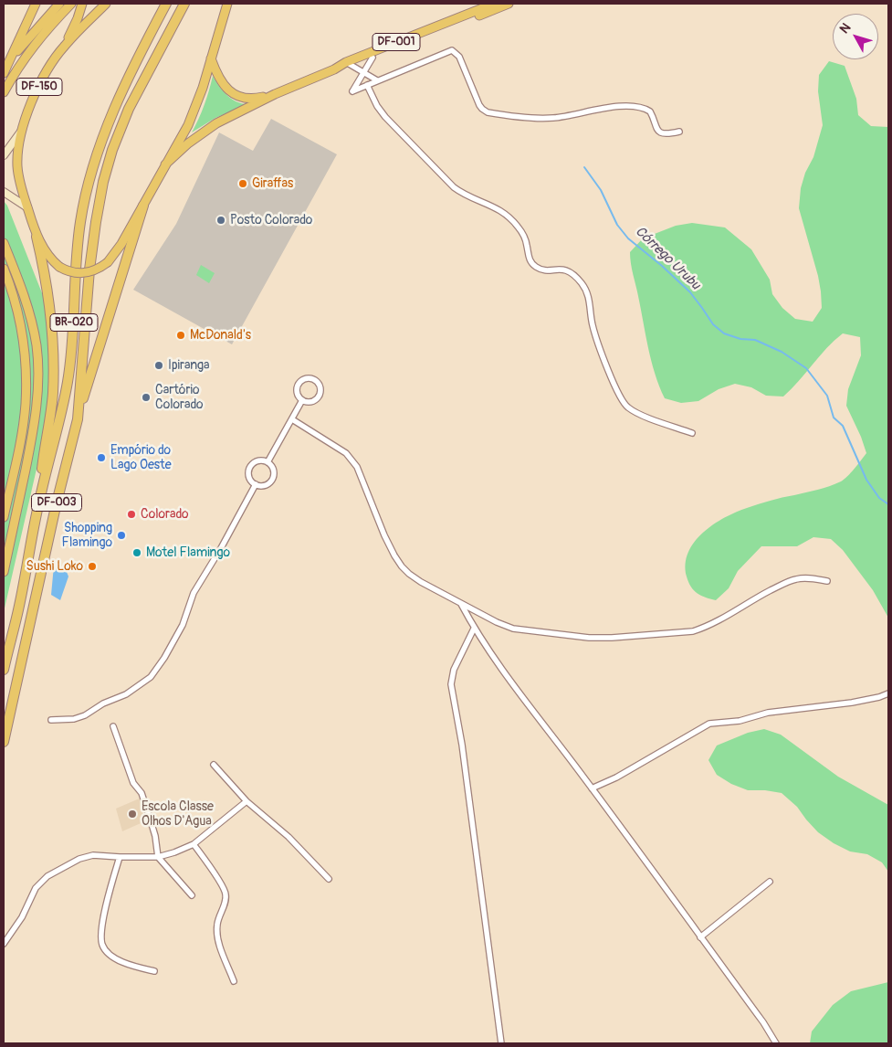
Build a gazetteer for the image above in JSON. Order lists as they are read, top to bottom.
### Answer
{
  "streets": {
    "highway": ["BR-020", "DF-003"],
    "main road": ["DF-001", "DF-150"]
  },
  "crossings": [
    ["BR-020", "DF-003"]
  ],
  "water": ["Córrego Urubu"],
  "places": [
    "Giraffas",
    "Posto Colorado",
    "McDonald's",
    "Ipiranga",
    "Cartório Colorado",
    "Empório do Lago Oeste",
    "Colorado",
    "Shopping Flamingo",
    "Motel Flamingo",
    "Sushi Loko",
    "Escola Classe Olhos D'Agua"
  ],
  "north": "top left"
}
